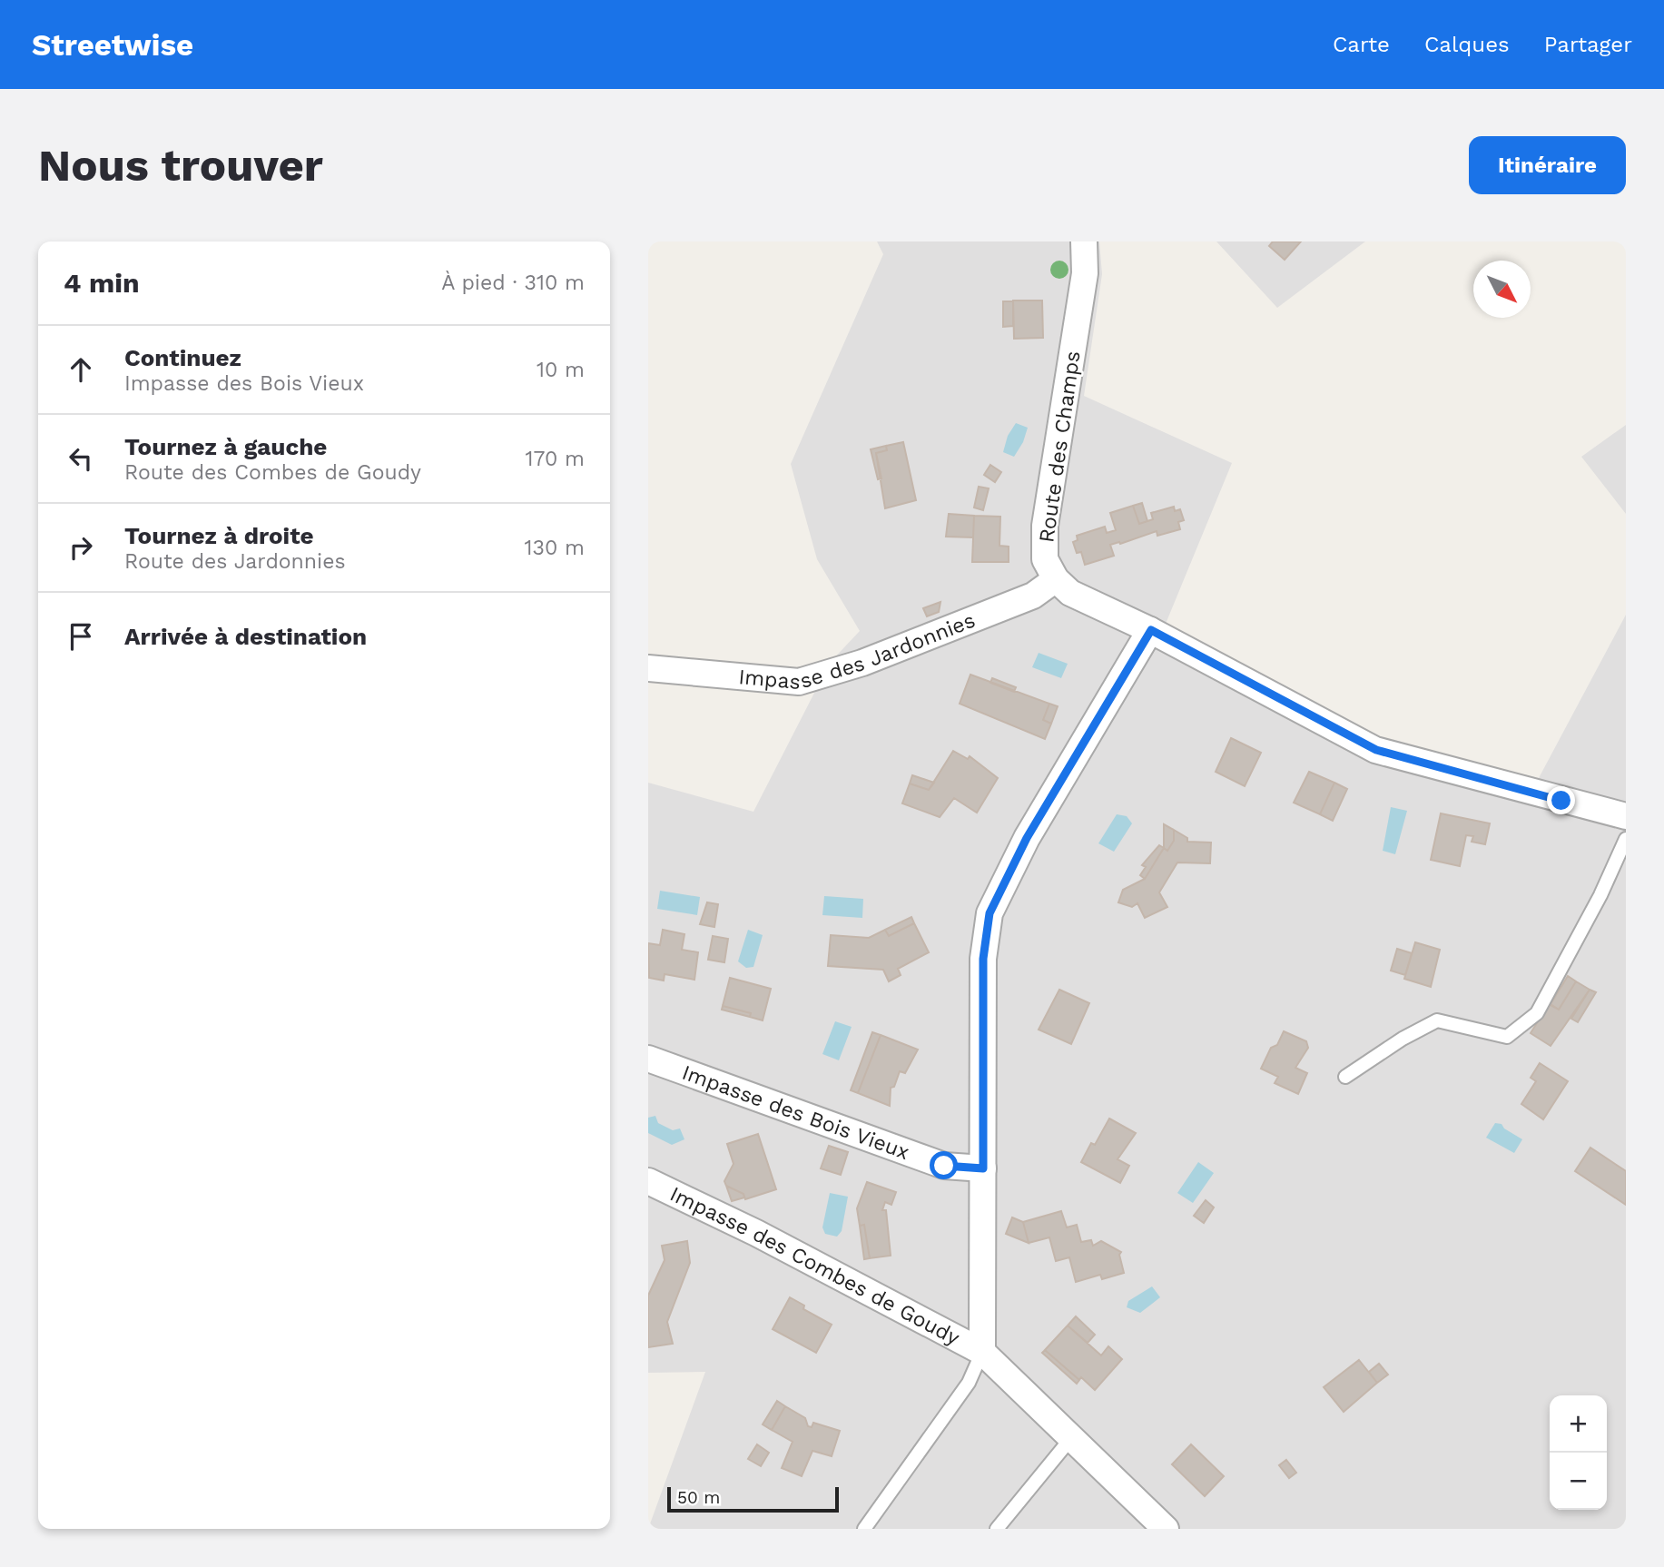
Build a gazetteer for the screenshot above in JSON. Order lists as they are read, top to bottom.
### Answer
{
  "streets": {
    "street": [
      "Route des Champs",
      "Impasse des Jardonnies",
      "Impasse des Bois Vieux",
      "Impasse des Combes de Goudy"
    ]
  },
  "crossings": [
    ["Route des Champs", "Impasse des Jardonnies"]
  ],
  "scale_bar": "50 m",
  "north": "bottom right",
  "page": {
    "header": "Streetwise",
    "nav": ["Carte", "Calques", "Partager"],
    "buttons": "Itinéraire",
    "title": "Nous trouver",
    "heading": ["4 min", "À pied · 310 m"],
    "list": [
      ["Continuez", "Impasse des Bois Vieux", "10 m"],
      ["Tournez à gauche", "Route des Combes de Goudy", "170 m"],
      ["Tournez à droite", "Route des Jardonnies", "130 m"],
      "Arrivée à destination"
    ],
    "map_buttons": ["+", "−"],
    "scale": "50 m"
  }
}
